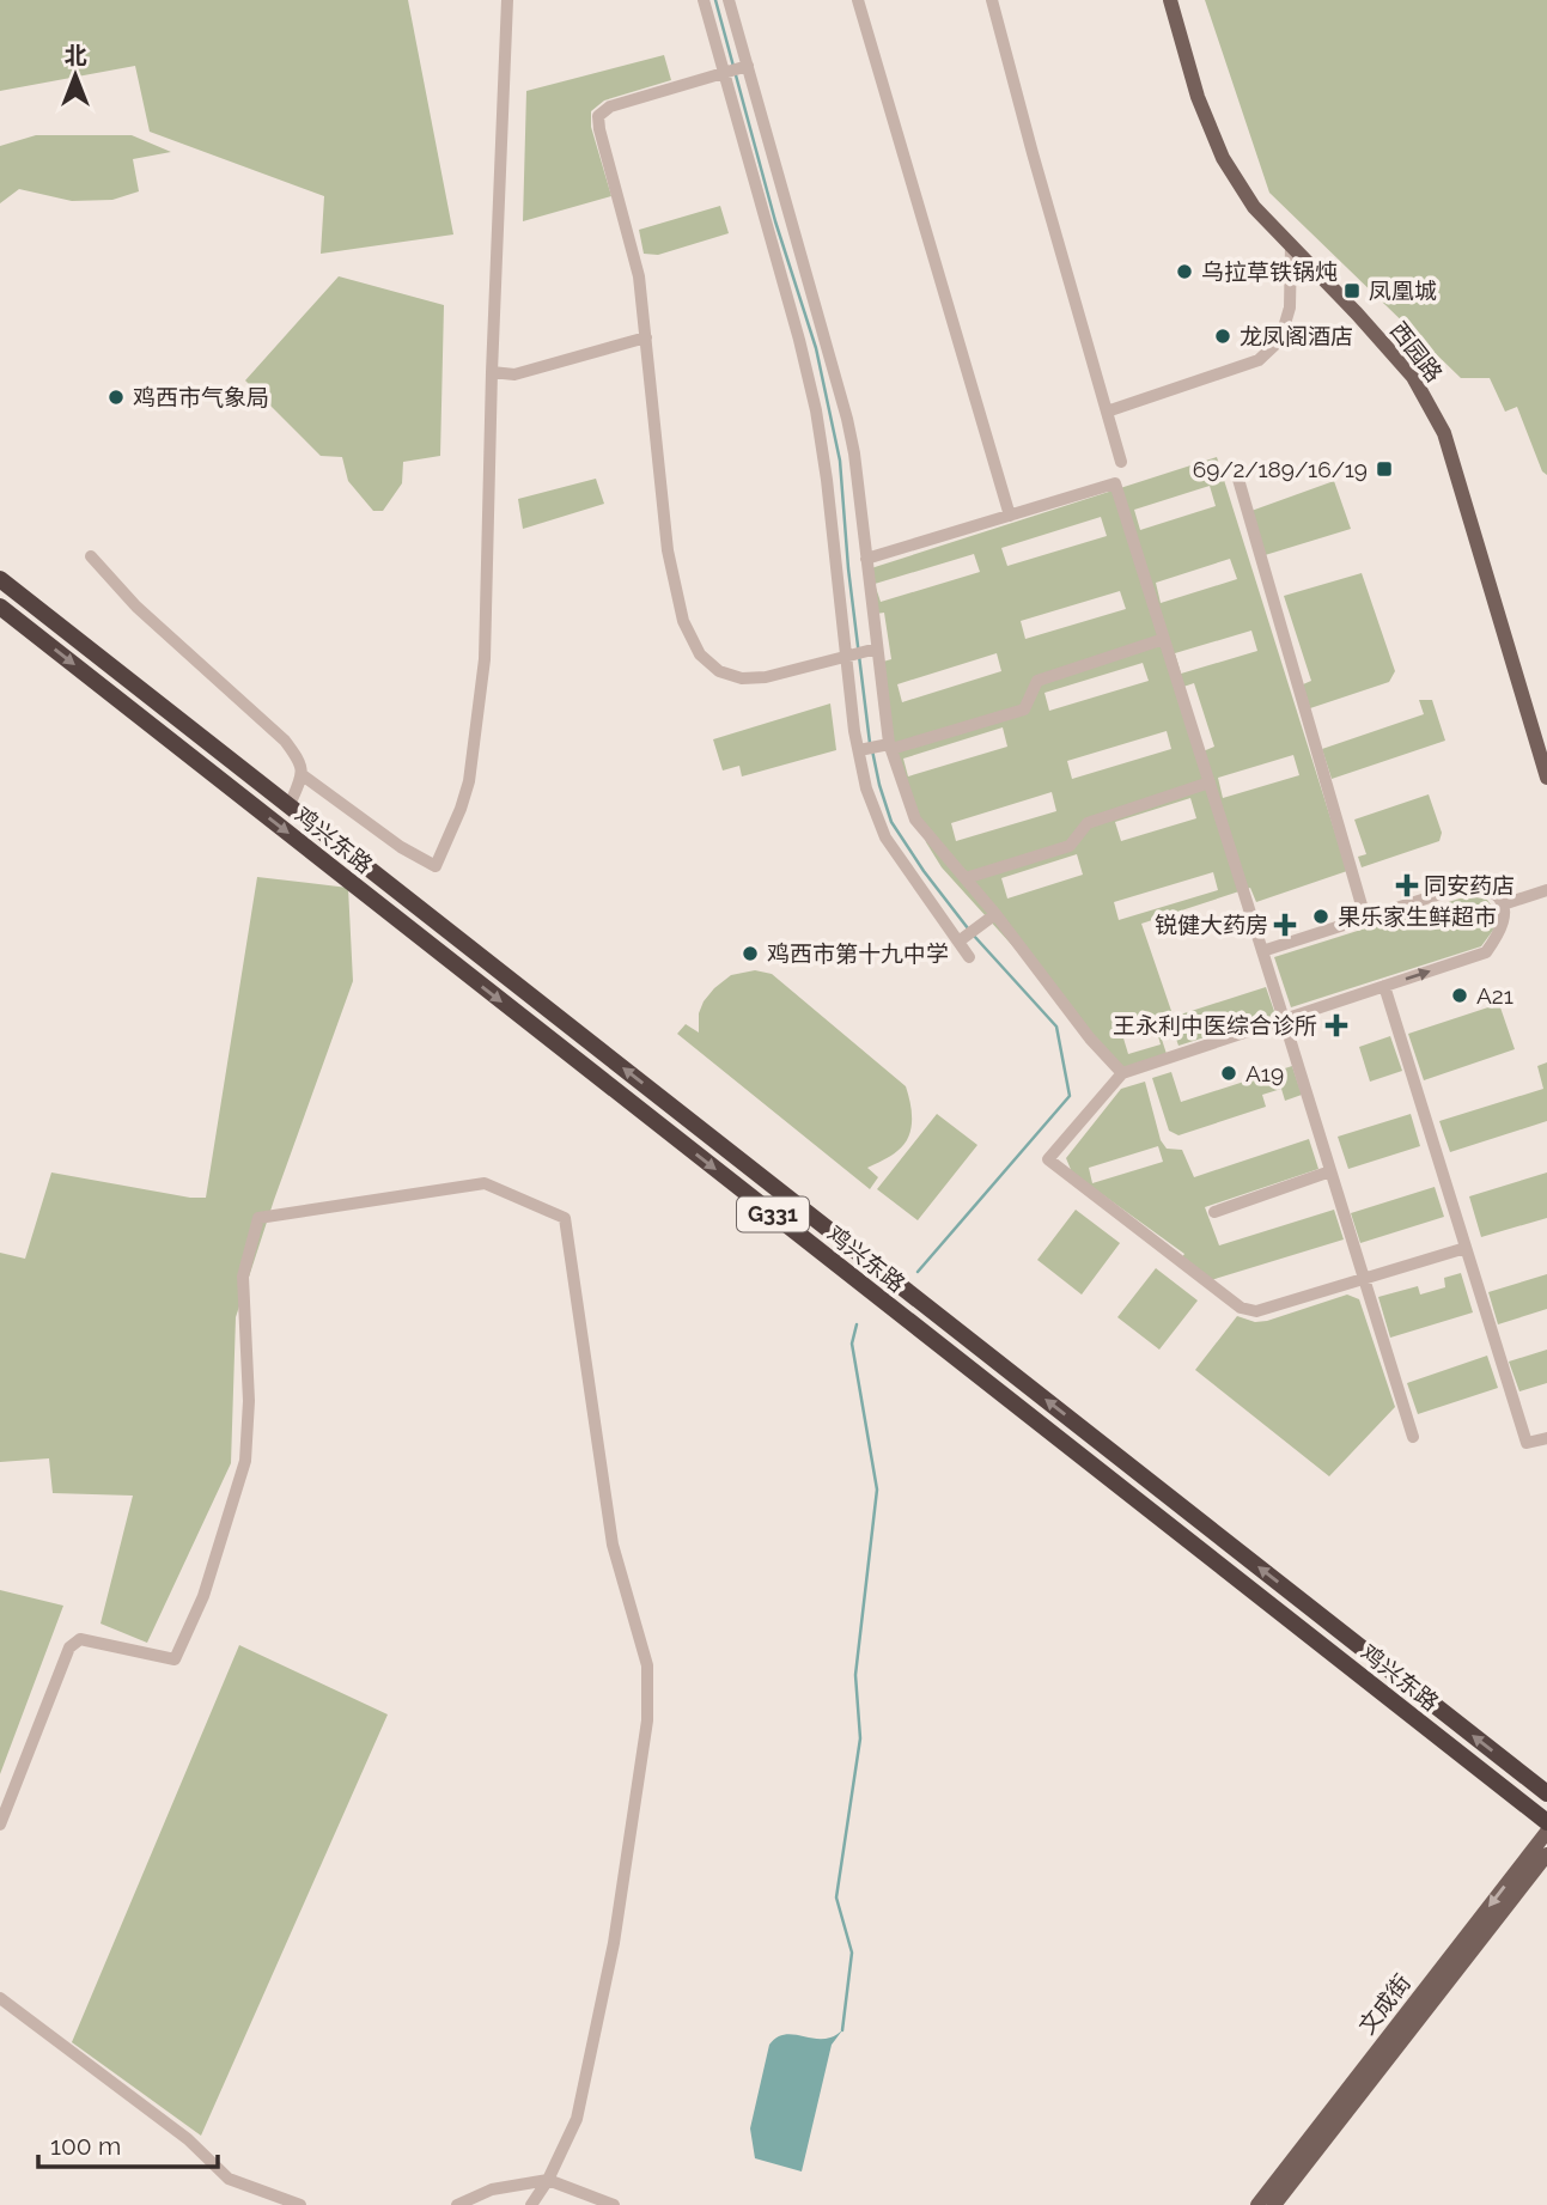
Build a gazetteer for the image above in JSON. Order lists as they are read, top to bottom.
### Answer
{
  "streets": {
    "highway": ["鸡兴东路", "G331"],
    "main road": ["西园路", "文成街"]
  },
  "places": {
    "other": [
      "乌拉草铁锅炖",
      "龙凤阁酒店",
      "鸡西市气象局",
      "果乐家生鲜超市",
      "鸡西市第十九中学",
      "A21",
      "A19"
    ],
    "transit": ["凤凰城", "69/2/189/16/19"],
    "health": ["同安药店", "锐健大药房", "王永利中医综合诊所"]
  },
  "scale_bar": "100 m",
  "north": "top"
}
